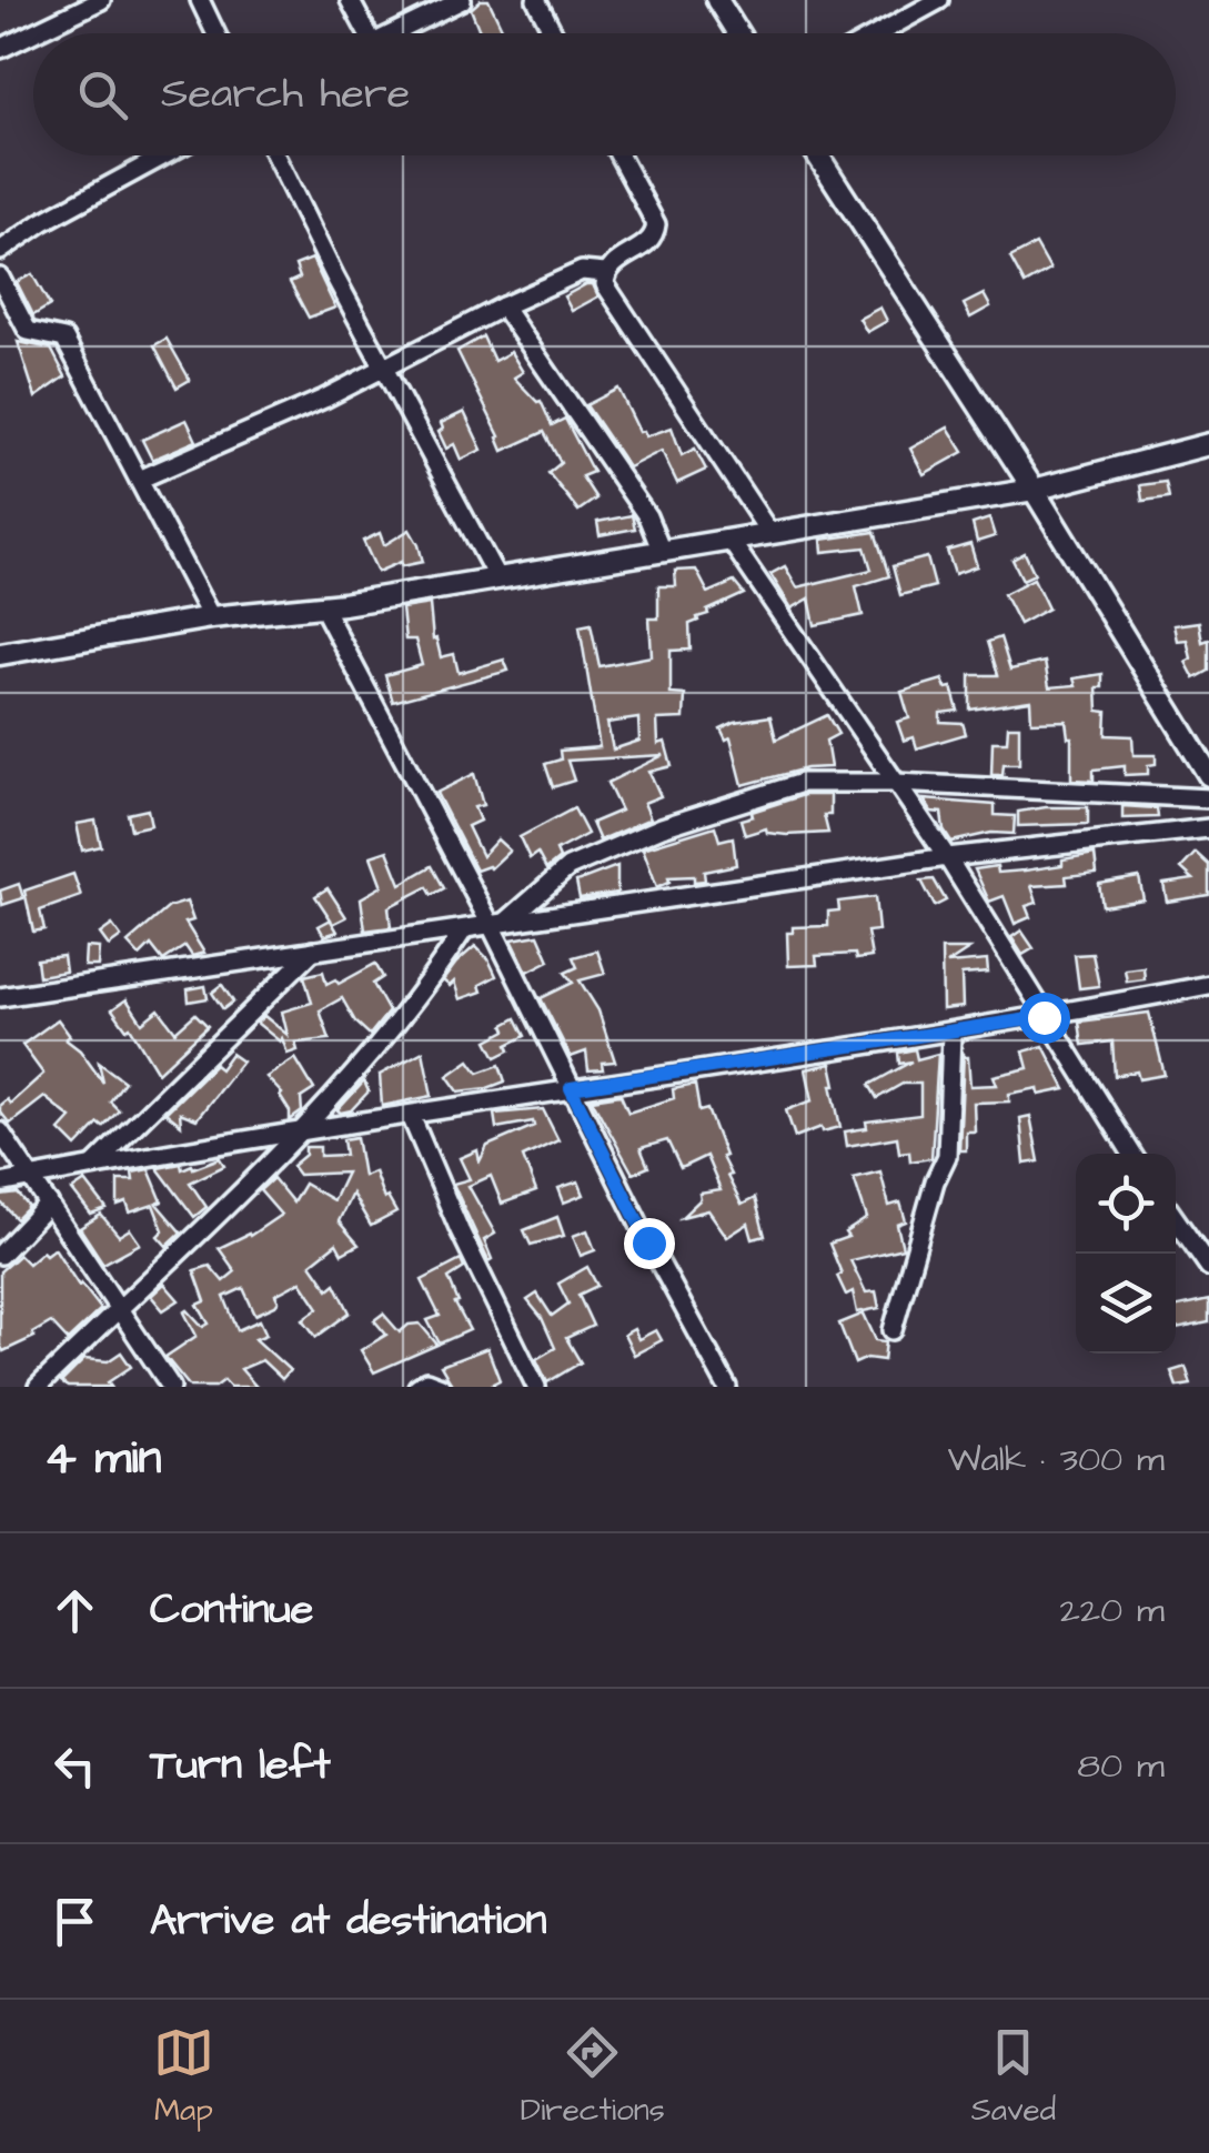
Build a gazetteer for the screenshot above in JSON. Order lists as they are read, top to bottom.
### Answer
{
  "page": {
    "search": "Search here",
    "heading": ["4 min", "Walk · 300 m"],
    "list": [
      ["Continue", "220 m"],
      ["Turn left", "80 m"],
      "Arrive at destination"
    ],
    "nav": ["Map", "Directions", "Saved"]
  }
}
